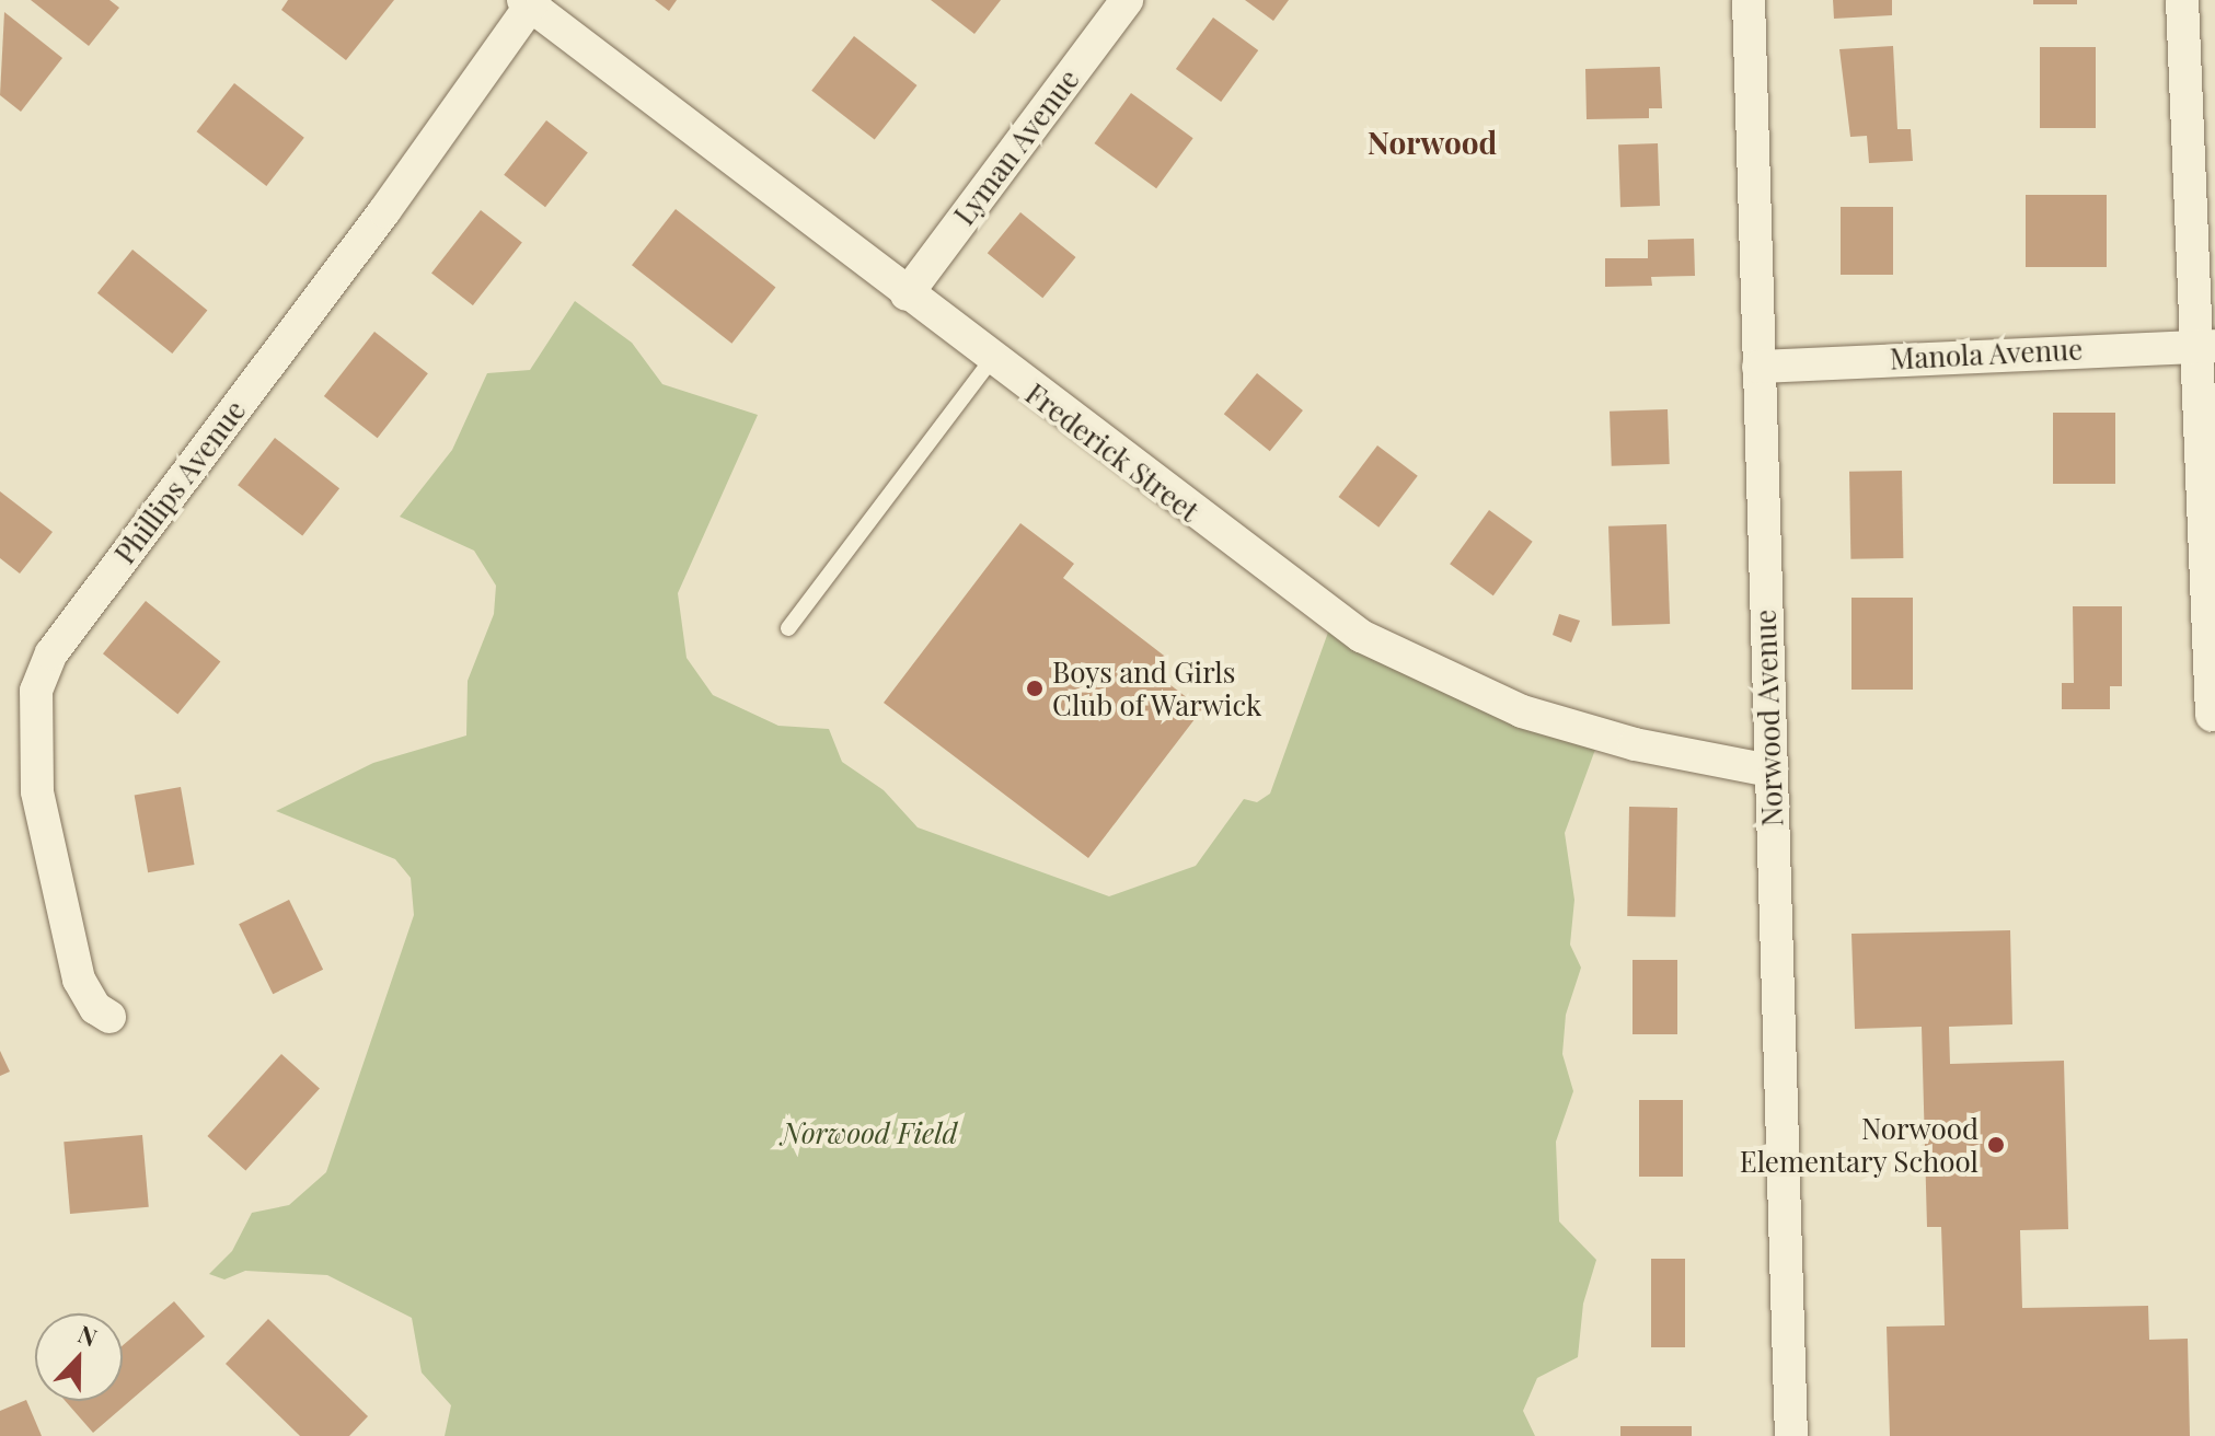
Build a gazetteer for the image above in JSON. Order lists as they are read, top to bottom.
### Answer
{
  "streets": {
    "street": [
      "Lyman Avenue",
      "Manola Avenue",
      "Frederick Street",
      "Phillips Avenue",
      "Norwood Avenue"
    ]
  },
  "crossings": [
    ["Lyman Avenue", "Frederick Street"],
    ["Manola Avenue", "Norwood Avenue"],
    ["Frederick Street", "Phillips Avenue"],
    ["Frederick Street", "Norwood Avenue"]
  ],
  "districts": ["Norwood"],
  "parks": ["Norwood Field"],
  "places": ["Boys and Girls Club of Warwick", "Norwood Elementary School"],
  "north": "top"
}
